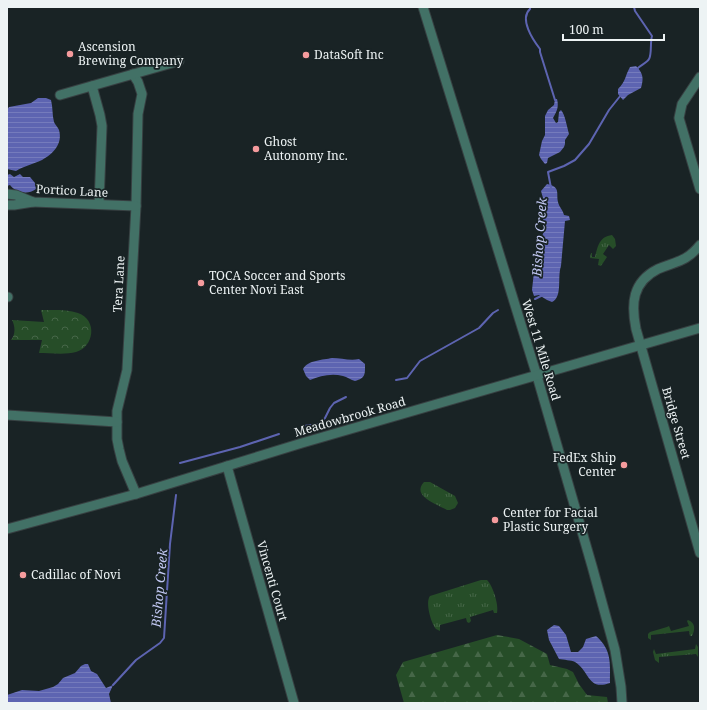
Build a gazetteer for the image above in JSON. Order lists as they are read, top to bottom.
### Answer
{
  "streets": {
    "street": [
      "Portico Lane",
      "Tera Lane",
      "West 11 Mile Road",
      "Meadowbrook Road",
      "Bridge Street",
      "Vincenti Court"
    ]
  },
  "crossings": [
    ["Portico Lane", "Tera Lane"],
    ["Tera Lane", "Meadowbrook Road"],
    ["West 11 Mile Road", "Meadowbrook Road"],
    ["Meadowbrook Road", "Bridge Street"],
    ["Meadowbrook Road", "Vincenti Court"]
  ],
  "water": ["Bishop Creek"],
  "places": [
    "Ascension Brewing Company",
    "DataSoft Inc",
    "Ghost Autonomy Inc.",
    "TOCA Soccer and Sports Center Novi East",
    "FedEx Ship Center",
    "Center for Facial Plastic Surgery",
    "Cadillac of Novi"
  ],
  "scale_bar": "100 m"
}
